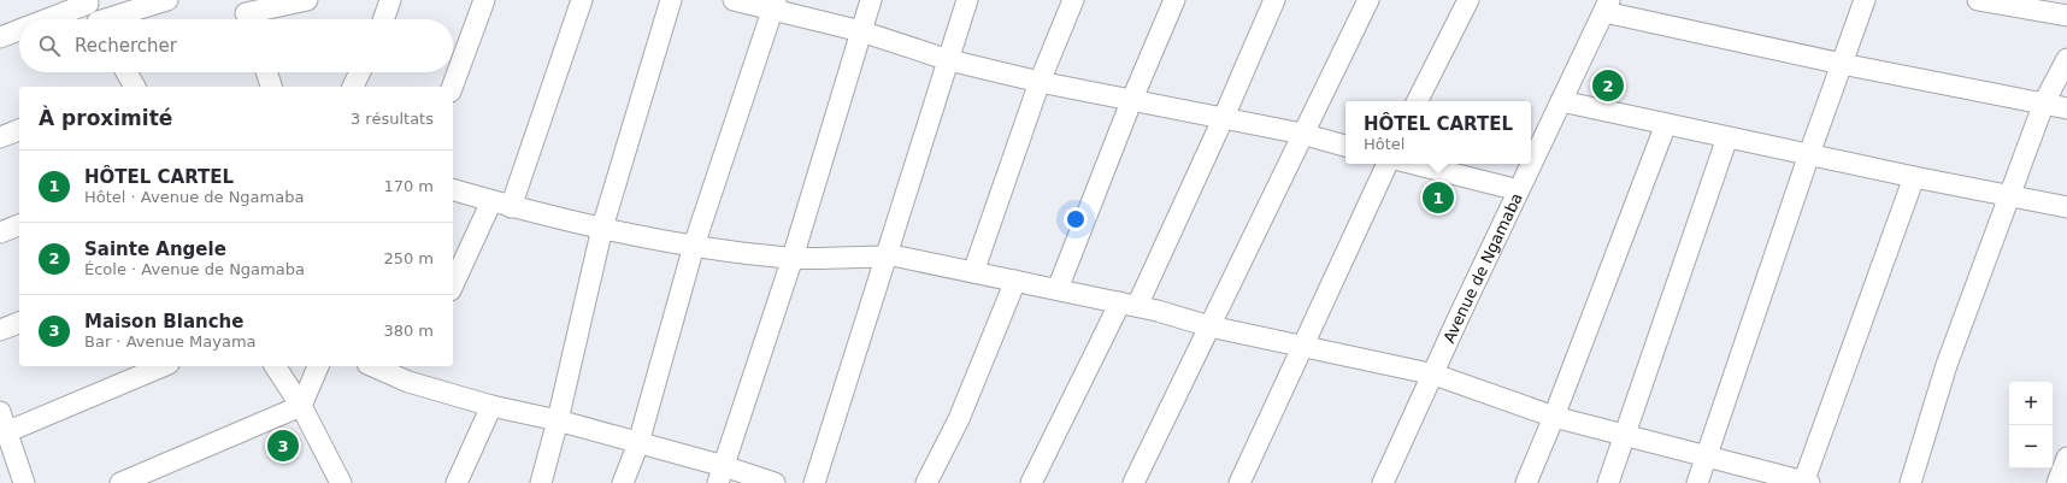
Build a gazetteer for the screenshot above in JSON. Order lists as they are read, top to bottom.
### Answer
{
  "streets": {
    "street": ["Avenue de Ngamaba"]
  },
  "page": {
    "search": "Rechercher",
    "pins": ["2", "1", "3"],
    "heading": ["À proximité", "3 résultats"],
    "popup": ["HÔTEL CARTEL", "Hôtel"],
    "list": [
      {
        "mark": "1",
        "name": "HÔTEL CARTEL",
        "note": "Hôtel · Avenue de Ngamaba",
        "value": "170 m"
      },
      {
        "mark": "2",
        "name": "Sainte Angele",
        "note": "École · Avenue de Ngamaba",
        "value": "250 m"
      },
      {
        "mark": "3",
        "name": "Maison Blanche",
        "note": "Bar · Avenue Mayama",
        "value": "380 m"
      }
    ],
    "map_buttons": ["+", "−"]
  }
}
